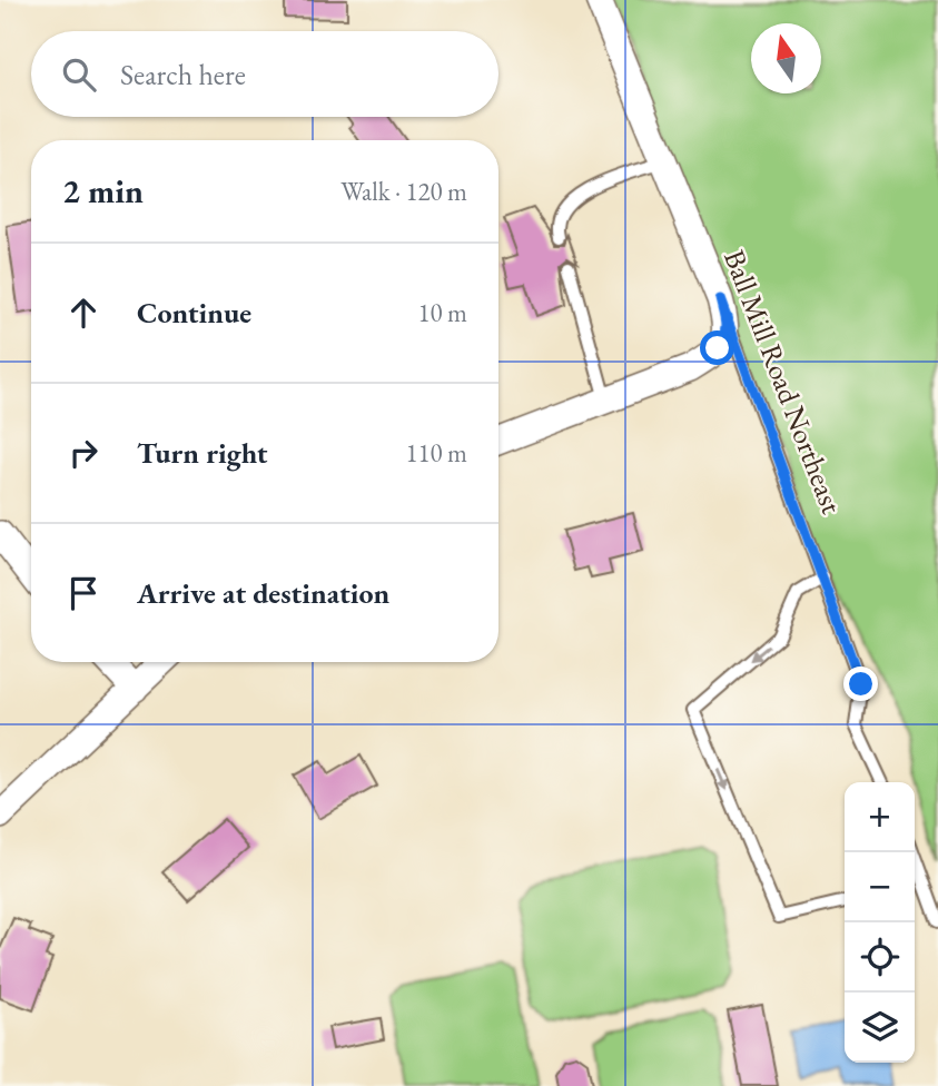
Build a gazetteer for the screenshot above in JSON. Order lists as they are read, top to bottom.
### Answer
{
  "streets": {
    "street": ["Ball Mill Road Northeast"]
  },
  "north": "top",
  "page": {
    "search": "Search here",
    "heading": ["2 min", "Walk · 120 m"],
    "list": [
      ["Continue", "10 m"],
      ["Turn right", "110 m"],
      "Arrive at destination"
    ],
    "map_buttons": ["+", "−"]
  }
}
